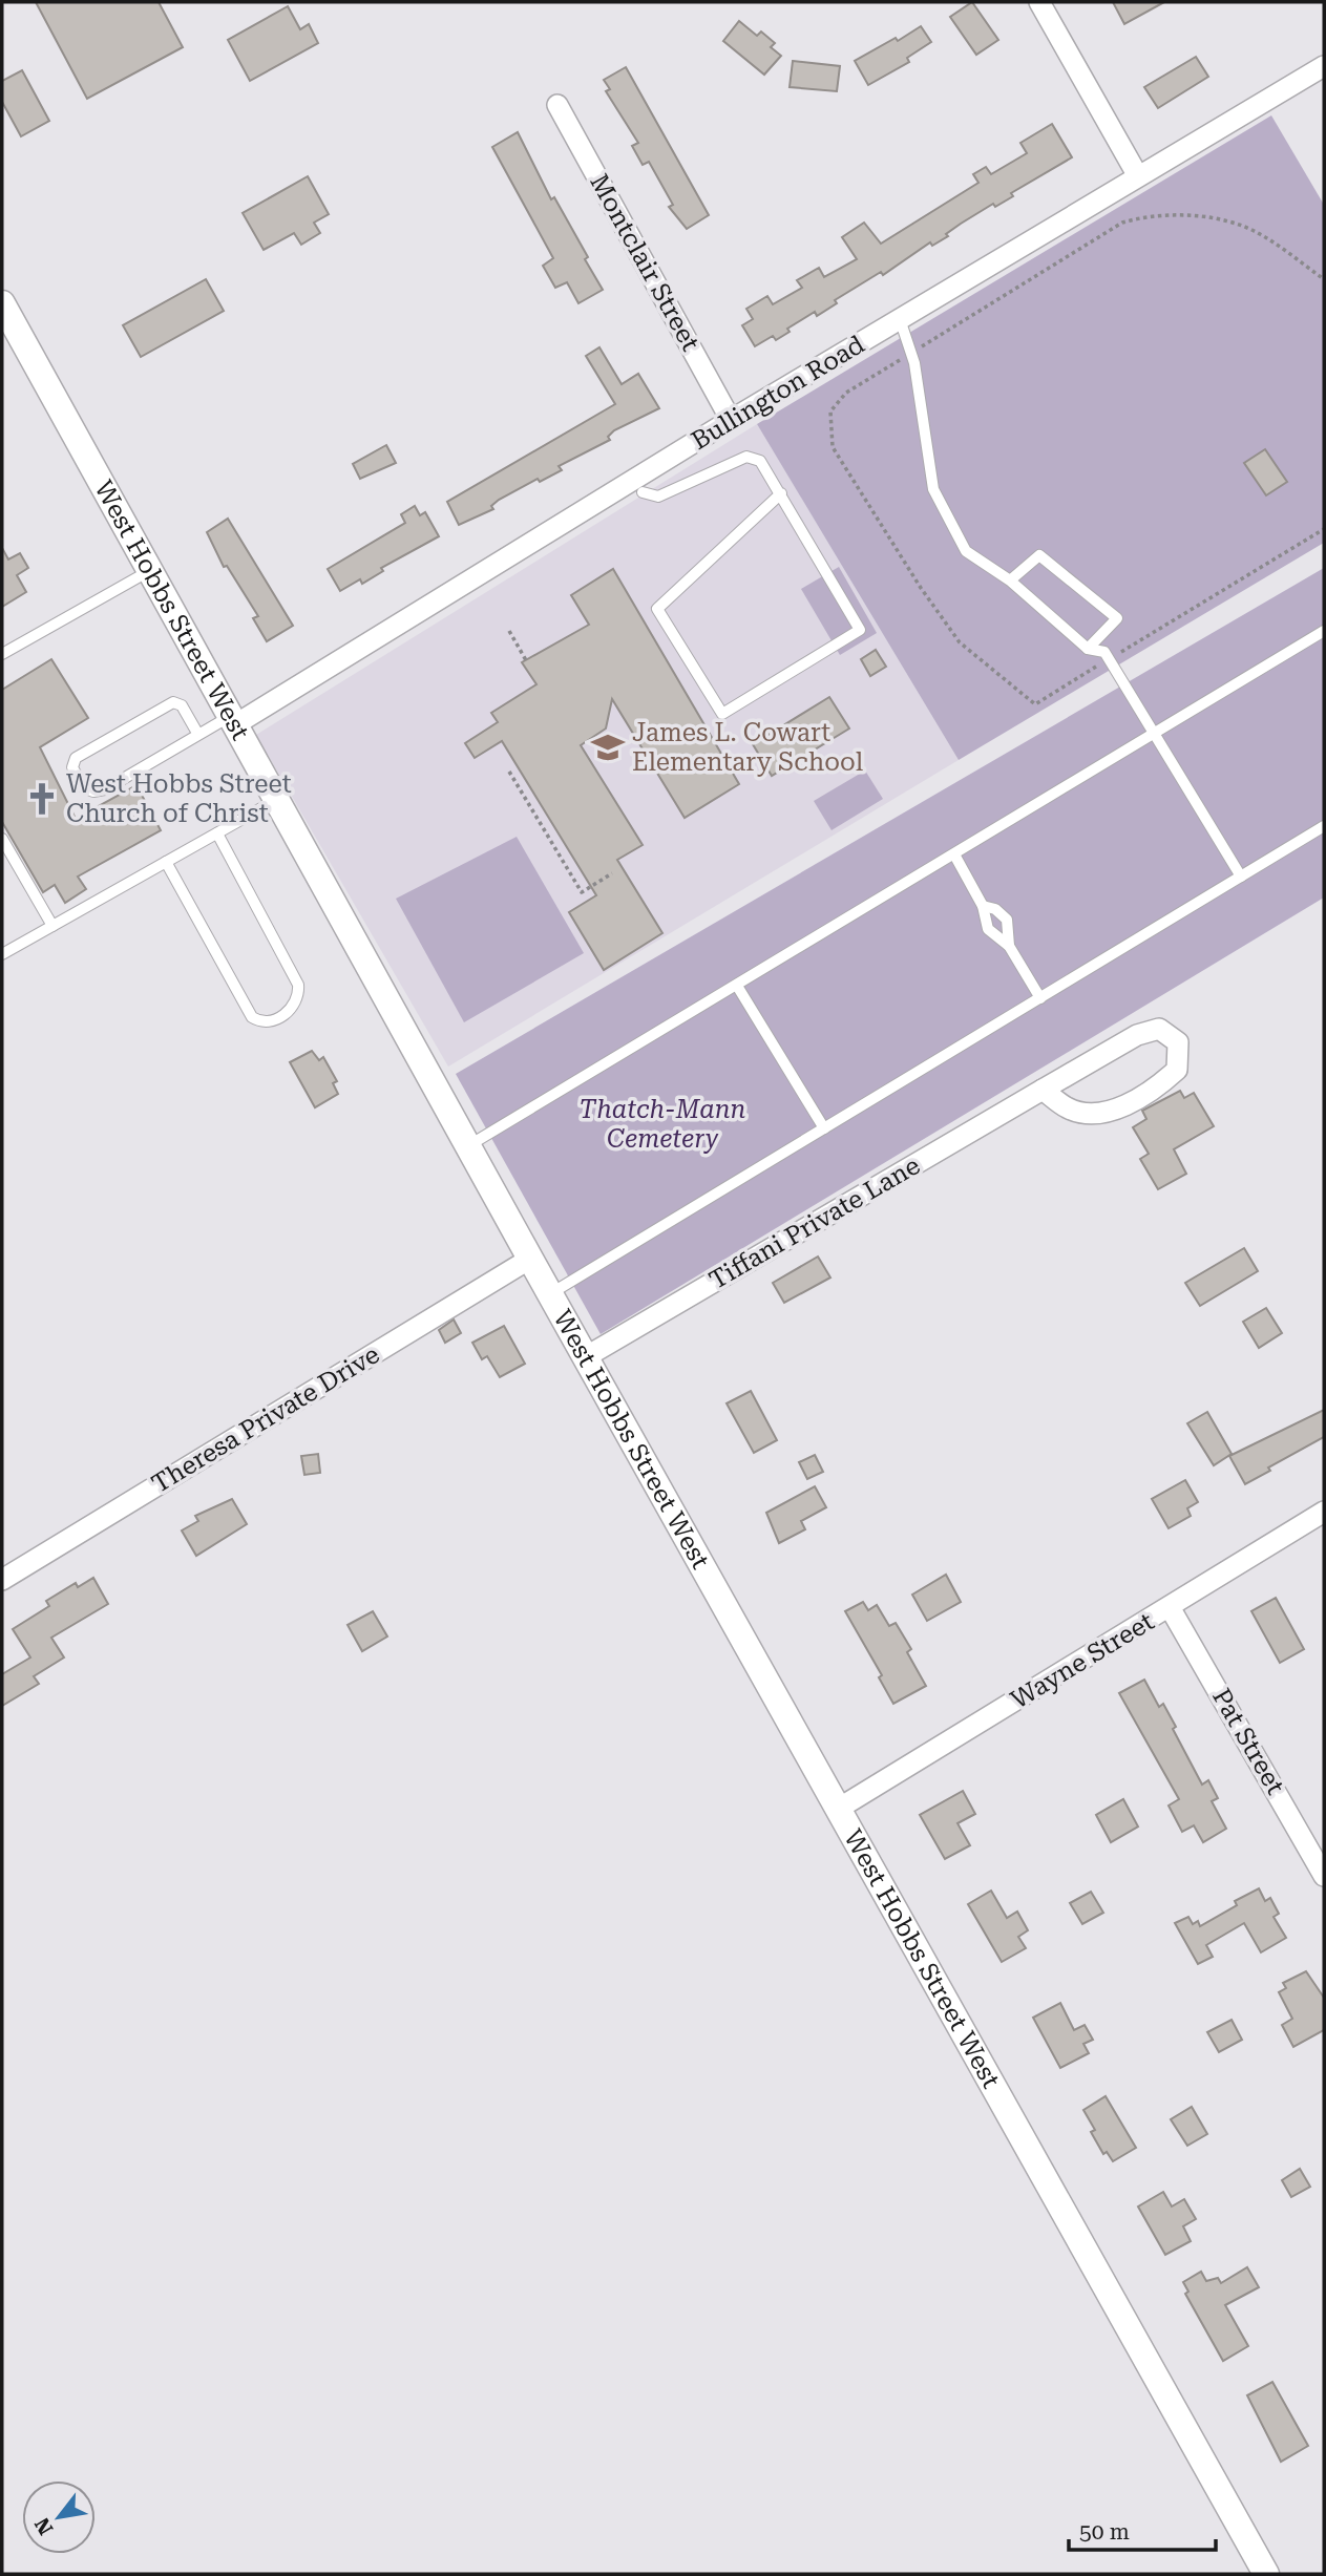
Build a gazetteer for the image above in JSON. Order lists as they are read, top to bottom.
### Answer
{
  "streets": {
    "street": [
      "Montclair Street",
      "Bullington Road",
      "West Hobbs Street West",
      "Tiffani Private Lane",
      "Theresa Private Drive",
      "Wayne Street",
      "Pat Street"
    ]
  },
  "crossings": [
    ["Montclair Street", "Bullington Road"],
    ["Bullington Road", "West Hobbs Street West"],
    ["West Hobbs Street West", "Tiffani Private Lane"],
    ["West Hobbs Street West", "Theresa Private Drive"],
    ["West Hobbs Street West", "Wayne Street"],
    ["Wayne Street", "Pat Street"]
  ],
  "parks": ["Thatch-Mann Cemetery"],
  "places": {
    "school or university": ["James L. Cowart Elementary School"],
    "church": ["West Hobbs Street Church of Christ"]
  },
  "scale_bar": "50 m",
  "north": "bottom left"
}
